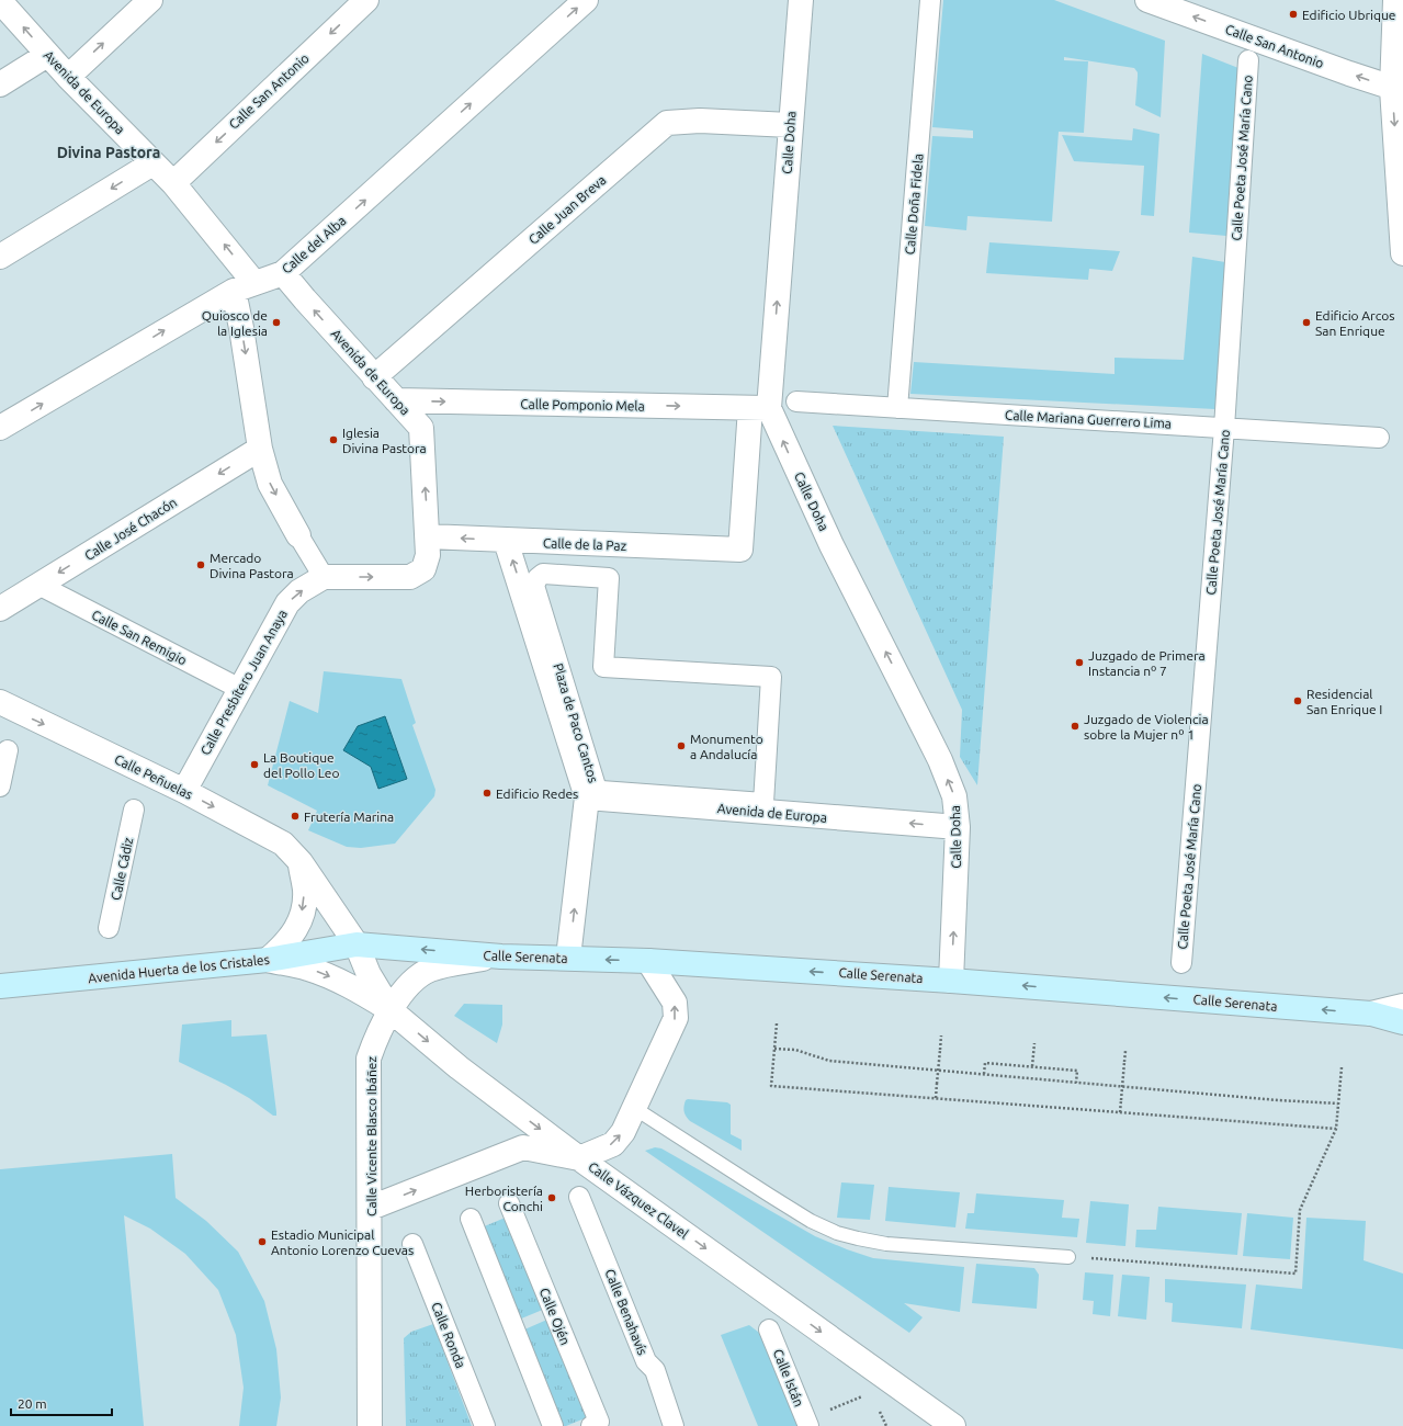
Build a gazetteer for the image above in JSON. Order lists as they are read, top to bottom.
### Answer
{
  "streets": {
    "main road": ["Calle Serenata", "Avenida Huerta de los Cristales"],
    "street": [
      "Calle San Antonio",
      "Avenida de Europa",
      "Calle Doha",
      "Calle Poeta José María Cano",
      "Calle Doña Fidela",
      "Calle Juan Breva",
      "Calle del Alba",
      "Calle Pomponio Mela",
      "Calle Mariana Guerrero Lima",
      "Calle José Chacón",
      "Calle de la Paz",
      "Calle San Remigio",
      "Calle Presbítero Juan Anaya",
      "Plaza de Paco Cantos",
      "Calle Peñuelas",
      "Calle Cádiz",
      "Calle Vicente Blasco Ibáñez",
      "Calle Vázquez Clavel",
      "Calle Benahavís",
      "Calle Ojén",
      "Calle Ronda",
      "Calle Istán"
    ]
  },
  "crossings": [
    ["Calle San Antonio", "Avenida de Europa"],
    ["Avenida de Europa", "Calle Doha"],
    ["Avenida de Europa", "Calle Juan Breva"],
    ["Avenida de Europa", "Calle del Alba"],
    ["Avenida de Europa", "Calle Pomponio Mela"],
    ["Avenida de Europa", "Calle de la Paz"],
    ["Avenida de Europa", "Calle Presbítero Juan Anaya"],
    ["Calle Doha", "Calle Juan Breva"],
    ["Calle Doha", "Calle Pomponio Mela"],
    ["Calle Doha", "Calle de la Paz"],
    ["Calle Doha", "Calle Serenata"],
    ["Calle Poeta José María Cano", "Calle Mariana Guerrero Lima"],
    ["Calle Doña Fidela", "Calle Mariana Guerrero Lima"],
    ["Calle Pomponio Mela", "Calle de la Paz"],
    ["Calle José Chacón", "Calle San Remigio"],
    ["Calle San Remigio", "Calle Presbítero Juan Anaya"],
    ["Calle Presbítero Juan Anaya", "Calle Peñuelas"],
    ["Calle Peñuelas", "Calle Serenata"],
    ["Calle Peñuelas", "Avenida Huerta de los Cristales"],
    ["Calle Peñuelas", "Calle Vázquez Clavel"],
    ["Calle Serenata", "Avenida Huerta de los Cristales"],
    ["Calle Serenata", "Calle Vicente Blasco Ibáñez"],
    ["Calle Serenata", "Calle Vázquez Clavel"],
    ["Avenida Huerta de los Cristales", "Calle Vázquez Clavel"],
    ["Calle Vicente Blasco Ibáñez", "Calle Vázquez Clavel"]
  ],
  "one_way": [
    "Calle San Antonio",
    "Calle Doha",
    "Calle del Alba",
    "Calle Pomponio Mela",
    "Calle José Chacón",
    "Calle Presbítero Juan Anaya",
    "Calle Peñuelas",
    "Calle Serenata",
    "Calle Vázquez Clavel"
  ],
  "districts": ["Divina Pastora"],
  "places": [
    "Edificio Ubrique",
    "Quiosco de la Iglesia",
    "Edificio Arcos San Enrique",
    "Iglesia Divina Pastora",
    "Mercado Divina Pastora",
    "Juzgado de Primera Instancia nº 7",
    "Residencial San Enrique I",
    "Juzgado de Violencia sobre la Mujer nº 1",
    "Monumento a Andalucía",
    "La Boutique del Pollo Leo",
    "Edificio Redes",
    "Frutería Marina",
    "Herboristería Conchi",
    "Estadio Municipal Antonio Lorenzo Cuevas"
  ],
  "scale_bar": "20 m"
}
